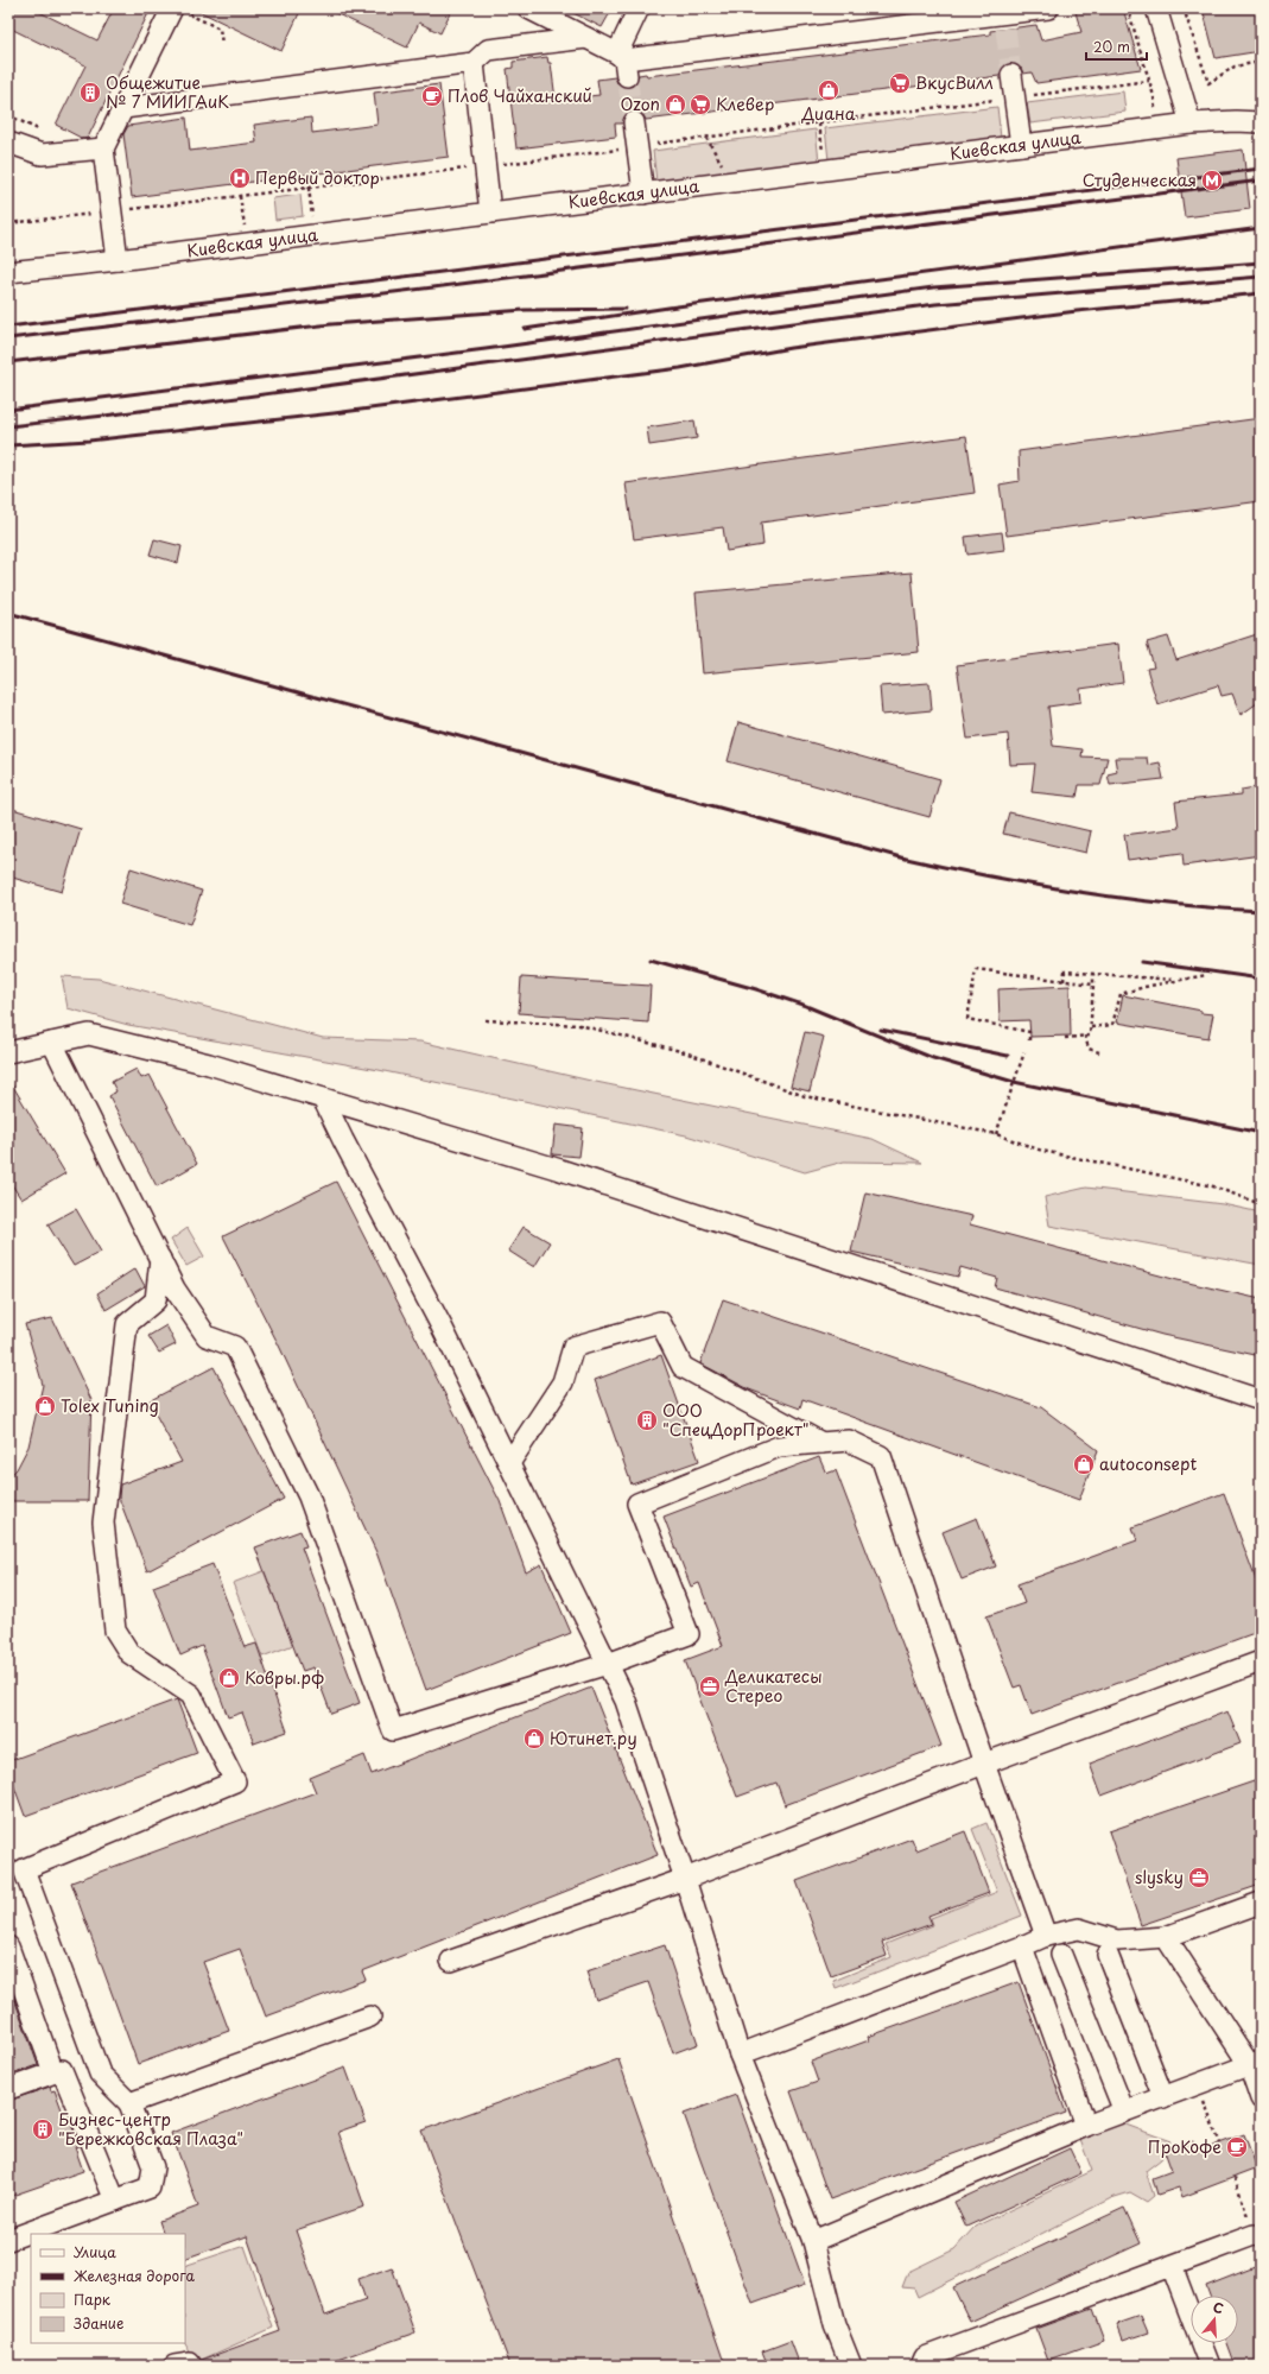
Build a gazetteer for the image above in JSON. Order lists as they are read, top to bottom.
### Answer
{
  "streets": {
    "street": ["Киевская улица"]
  },
  "places": {
    "supermarket": ["ВкусВилл", "Клевер"],
    "shop": [
      "Диана",
      "Ozon",
      "Tolex Tuning",
      "autoconsept",
      "Ковры.рф",
      "Ютинет.ру"
    ],
    "building": ["Общежитие № 7 МИИГАиК", "ООО \"СпецДорПроект\"", "Бизнес-центр \"Бережковская Плаза\""],
    "cafe": ["Плов Чайханский", "ПроКофе"],
    "hospital": ["Первый доктор"],
    "metro station": ["Студенческая"],
    "office": ["Деликатесы Стерео", "slysky"]
  },
  "legend": [
    "Улица",
    "Железная дорога",
    "Парк",
    "Здание"
  ],
  "scale_bar": "20 m",
  "north": "top"
}
